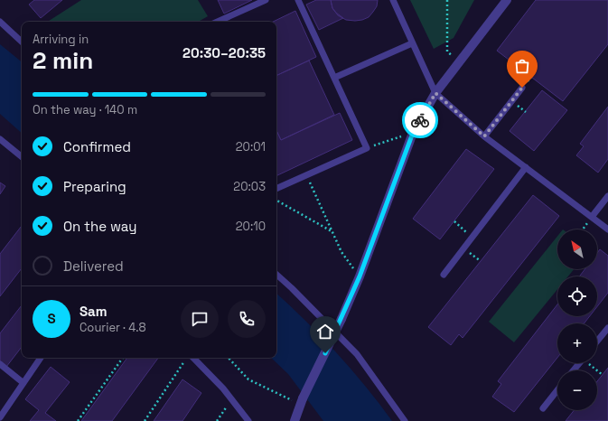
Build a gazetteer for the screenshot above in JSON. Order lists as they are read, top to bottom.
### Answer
{
  "north": "top left",
  "page": {
    "heading": ["2 min", "Arriving in", "20:30–20:35"],
    "panel": ["Sam", "Courier · 4.8"],
    "bar": "On the way · 140 m",
    "list": [
      ["Confirmed", "20:01"],
      ["Preparing", "20:03"],
      ["On the way", "20:10"],
      "Delivered"
    ],
    "map_buttons": ["+", "−"],
    "round": "S"
  }
}
